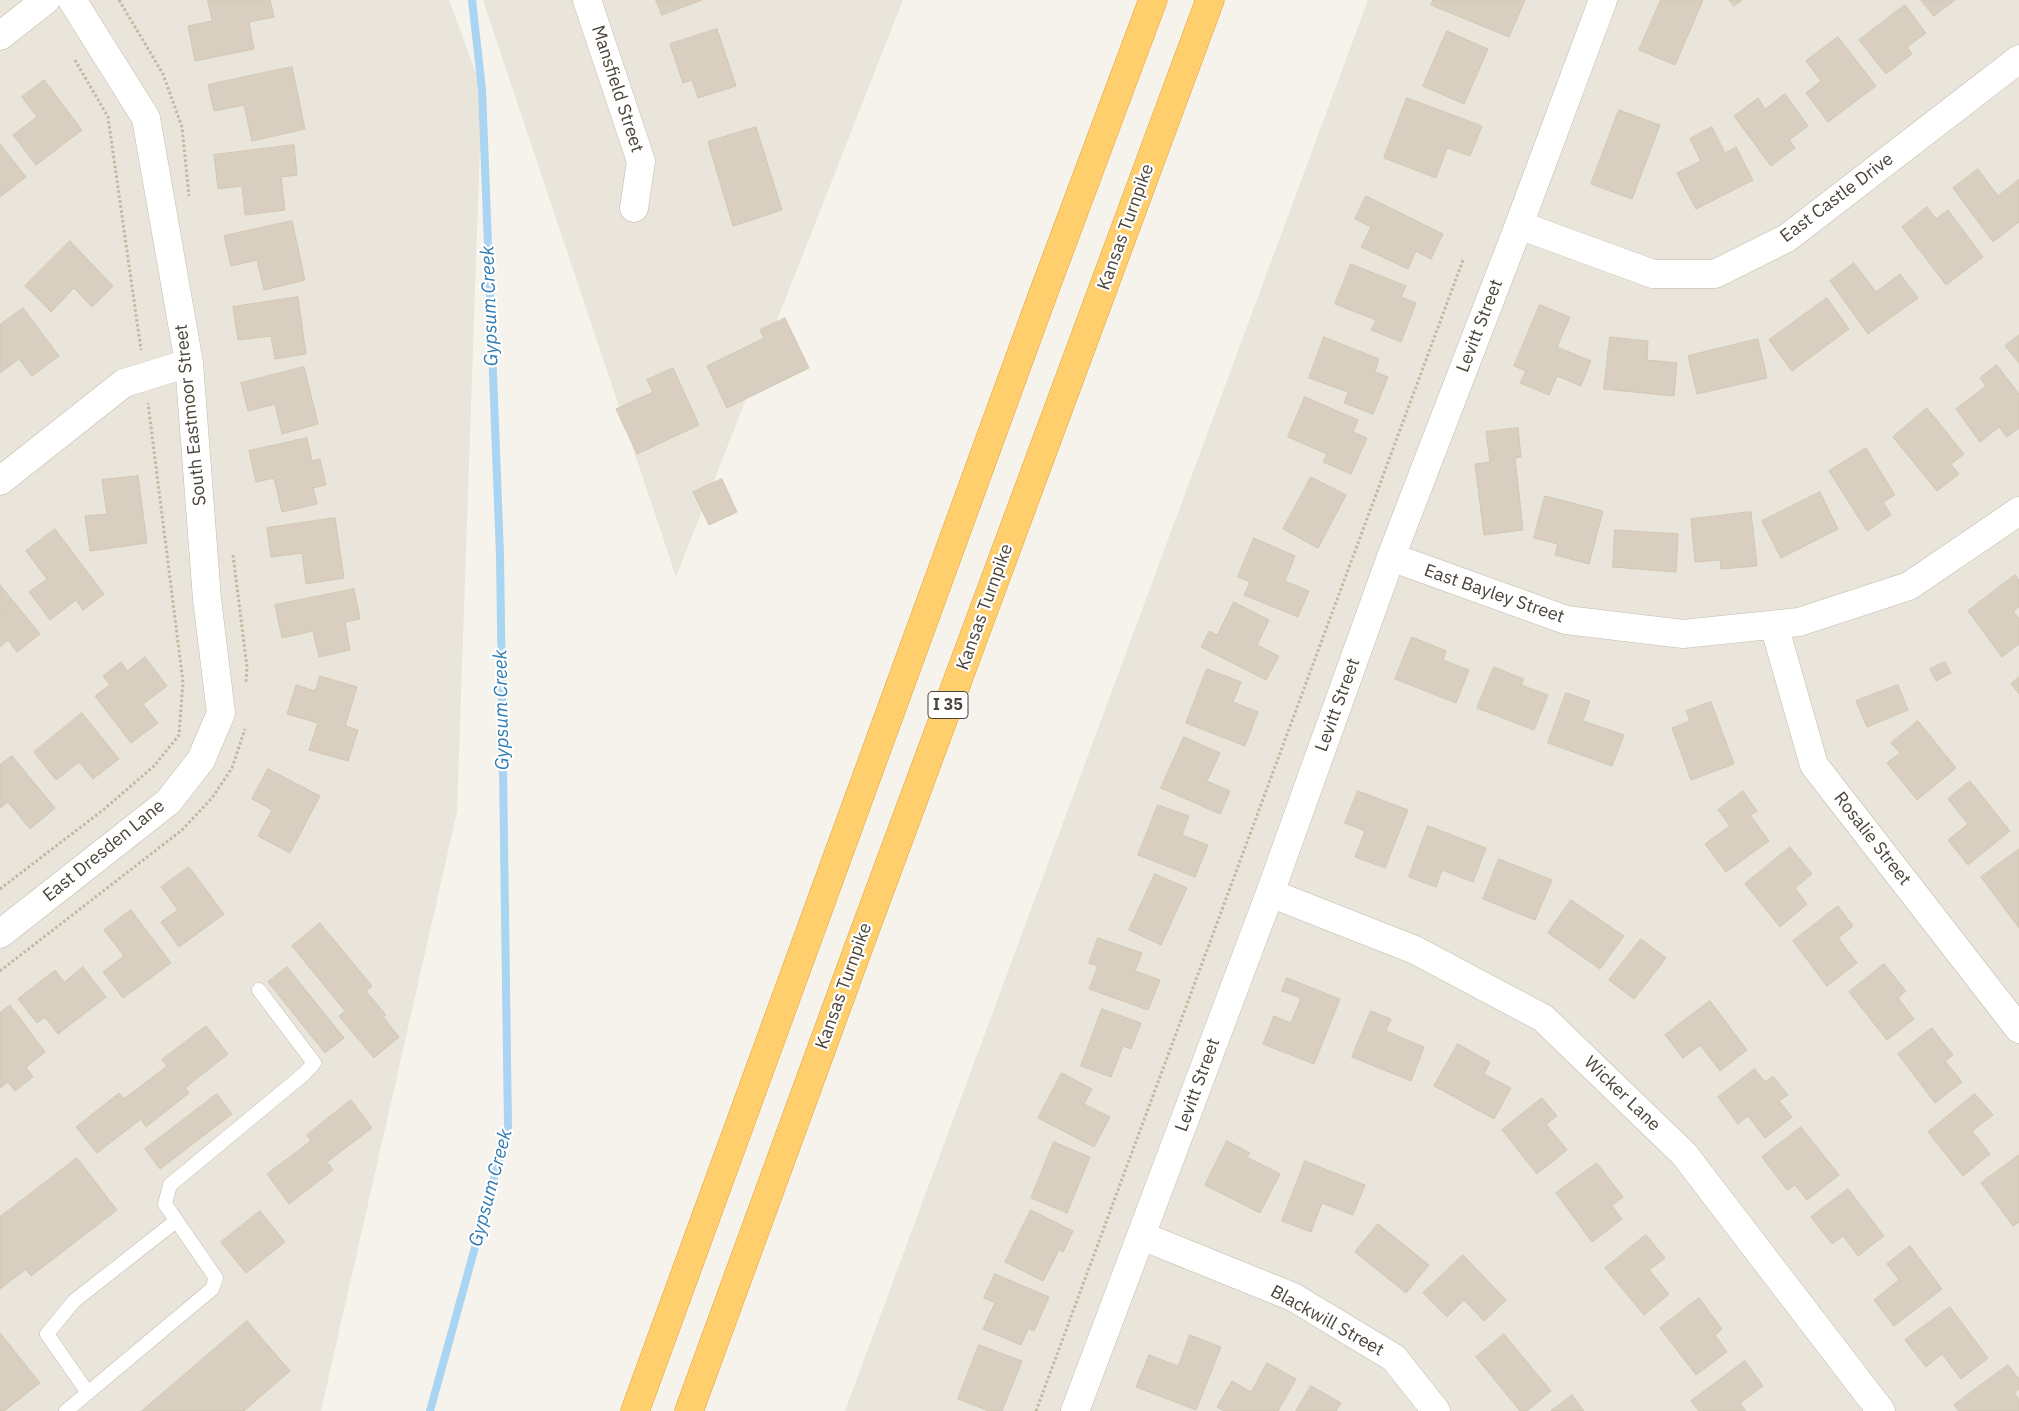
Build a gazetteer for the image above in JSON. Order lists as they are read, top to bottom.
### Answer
{
  "streets": {
    "highway": ["Kansas Turnpike", "I 35"],
    "street": [
      "Mansfield Street",
      "East Castle Drive",
      "Levitt Street",
      "South Eastmoor Street",
      "East Bayley Street",
      "Rosalie Street",
      "East Dresden Lane",
      "Wicker Lane",
      "Blackwill Street"
    ]
  },
  "crossings": [
    ["East Castle Drive", "Levitt Street"],
    ["Levitt Street", "East Bayley Street"],
    ["Levitt Street", "Wicker Lane"],
    ["Levitt Street", "Blackwill Street"],
    ["South Eastmoor Street", "East Dresden Lane"],
    ["East Bayley Street", "Rosalie Street"]
  ],
  "water": ["Gypsum Creek"]
}
